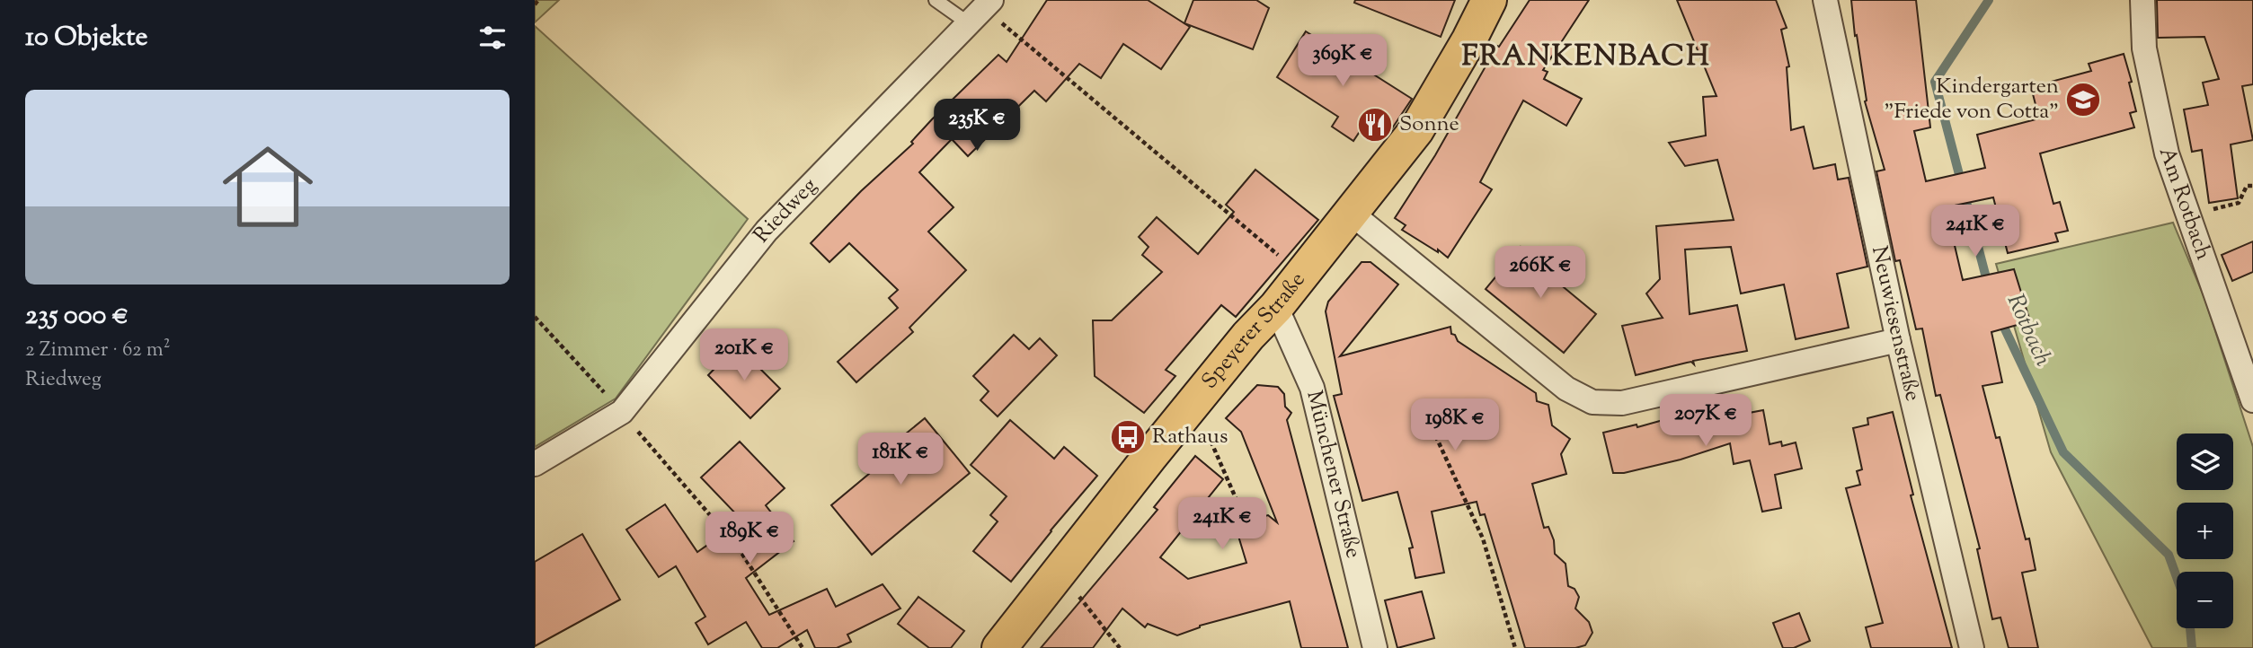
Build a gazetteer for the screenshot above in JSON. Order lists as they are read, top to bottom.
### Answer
{
  "streets": {
    "main road": ["Speyerer Straße"],
    "street": [
      "Am Rotbach",
      "Riedweg",
      "Neuwiesenstraße",
      "Münchener Straße"
    ]
  },
  "crossings": [
    ["Speyerer Straße", "Münchener Straße"]
  ],
  "districts": ["FRANKENBACH"],
  "water": ["Rotbach"],
  "places": {
    "school or university": ["Kindergarten \"Friede von Cotta\""],
    "restaurant": ["Sonne"],
    "bus stop": ["Rathaus"]
  },
  "page": {
    "heading": "10 Objekte",
    "price": [
      "369K €",
      "235K €",
      "241K €",
      "266K €",
      "201K €",
      "207K €",
      "198K €",
      "181K €",
      "241K €",
      "189K €"
    ],
    "list": [
      {
        "name": "235 000 €",
        "note": "2 Zimmer · 62 m² · Riedweg"
      }
    ],
    "map_buttons": ["+", "−"]
  }
}
